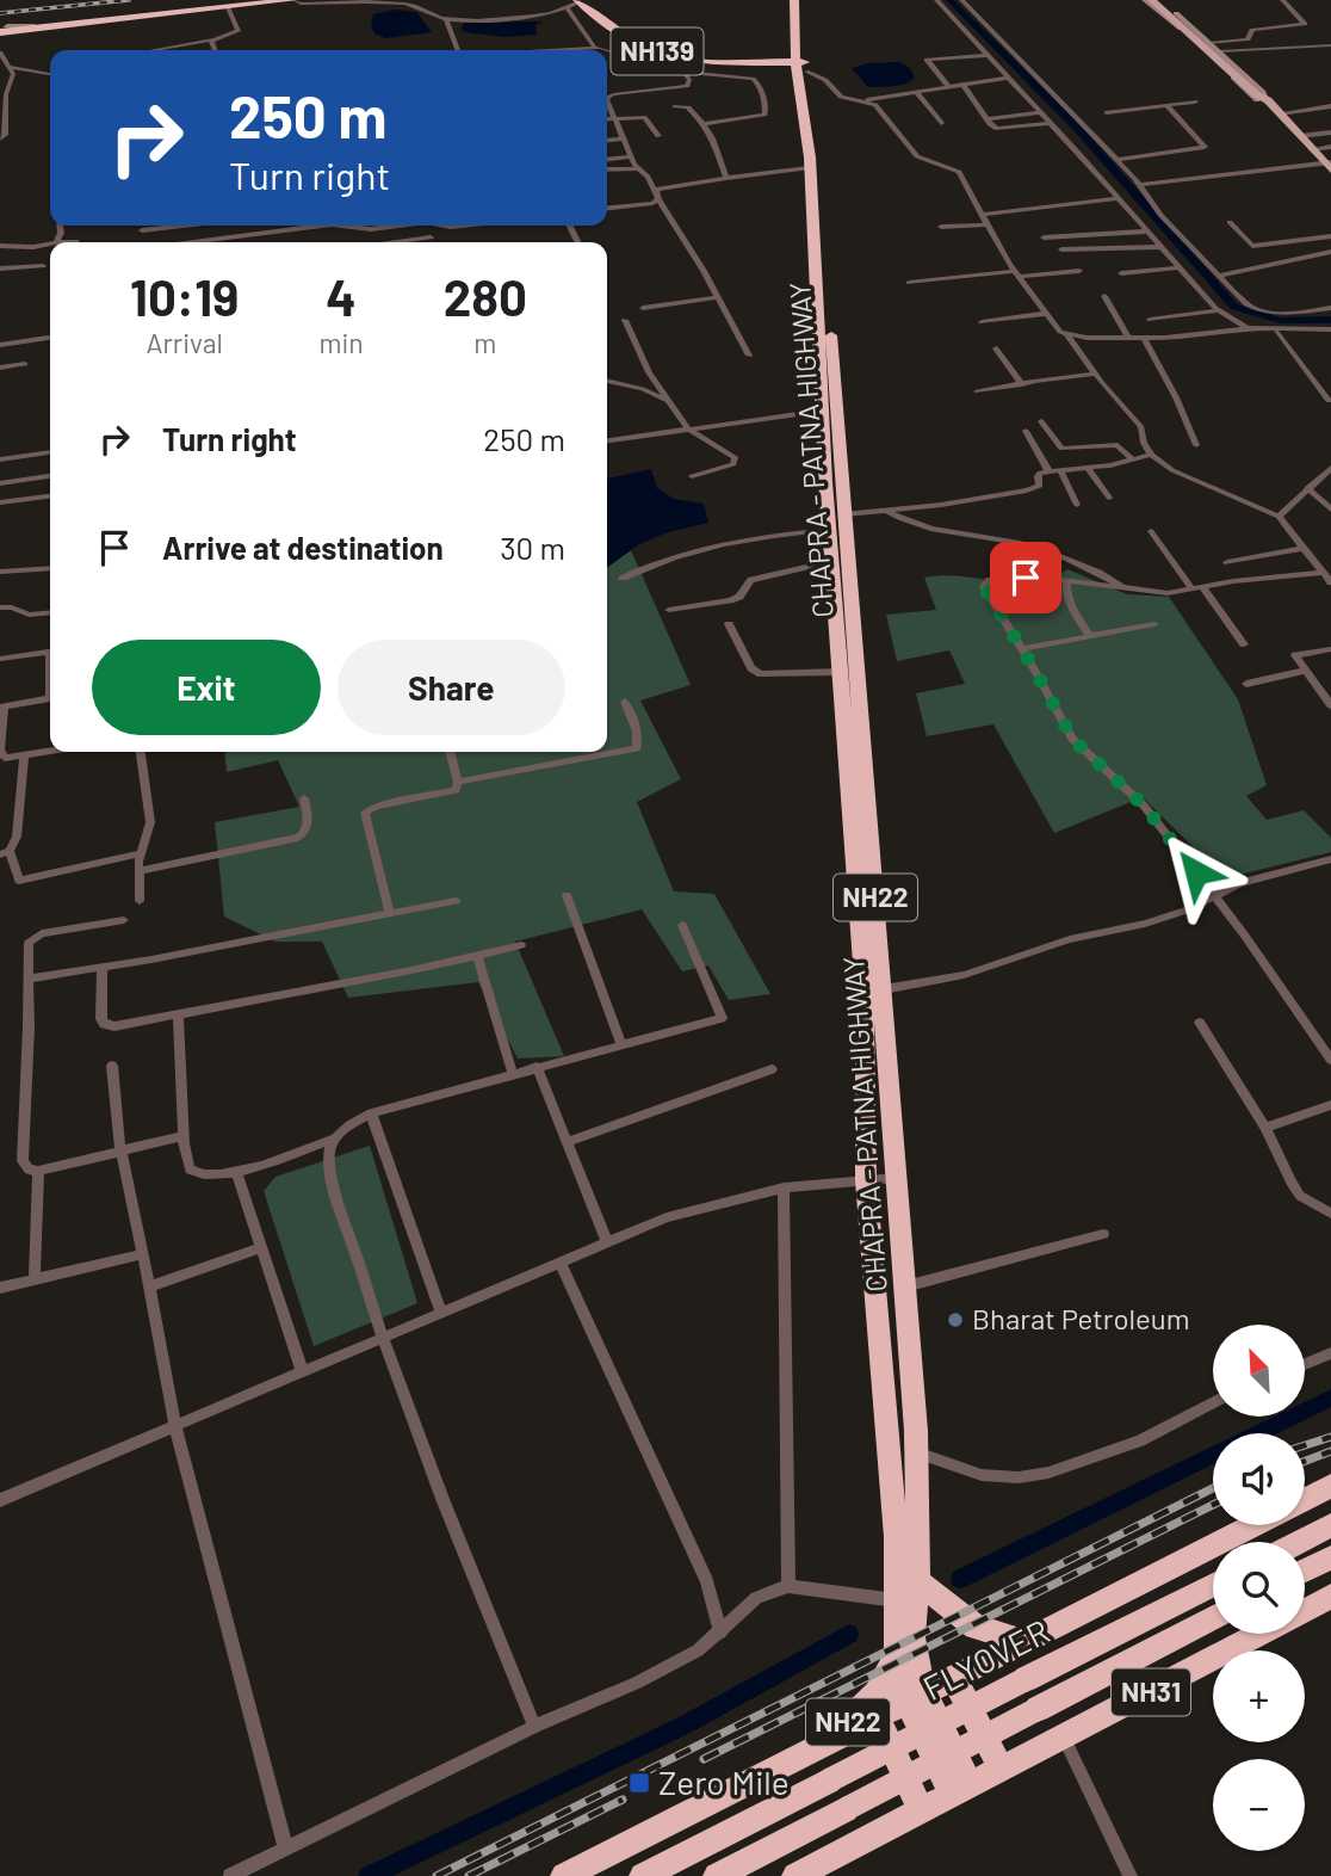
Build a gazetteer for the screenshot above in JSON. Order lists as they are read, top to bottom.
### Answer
{
  "streets": {
    "highway": [
      "NH139",
      "CHAPRA - PATNA HIGHWAY",
      "NH22",
      "FLYOVER",
      "NH31"
    ]
  },
  "crossings": [
    ["CHAPRA - PATNA HIGHWAY", "NH22"],
    ["NH22", "NH31"]
  ],
  "places": {
    "other": ["Bharat Petroleum"],
    "transit": ["Zero Mile"]
  },
  "north": "top left",
  "page": {
    "turn": ["250 m", "Turn right"],
    "eta": [
      "10:19",
      "Arrival",
      "4",
      "min",
      "280",
      "m"
    ],
    "list": [
      {
        "name": "Turn right",
        "value": "250 m"
      },
      {
        "name": "Arrive at destination",
        "value": "30 m"
      }
    ],
    "buttons": ["Exit", "Share"],
    "map_buttons": ["+", "−"]
  }
}
